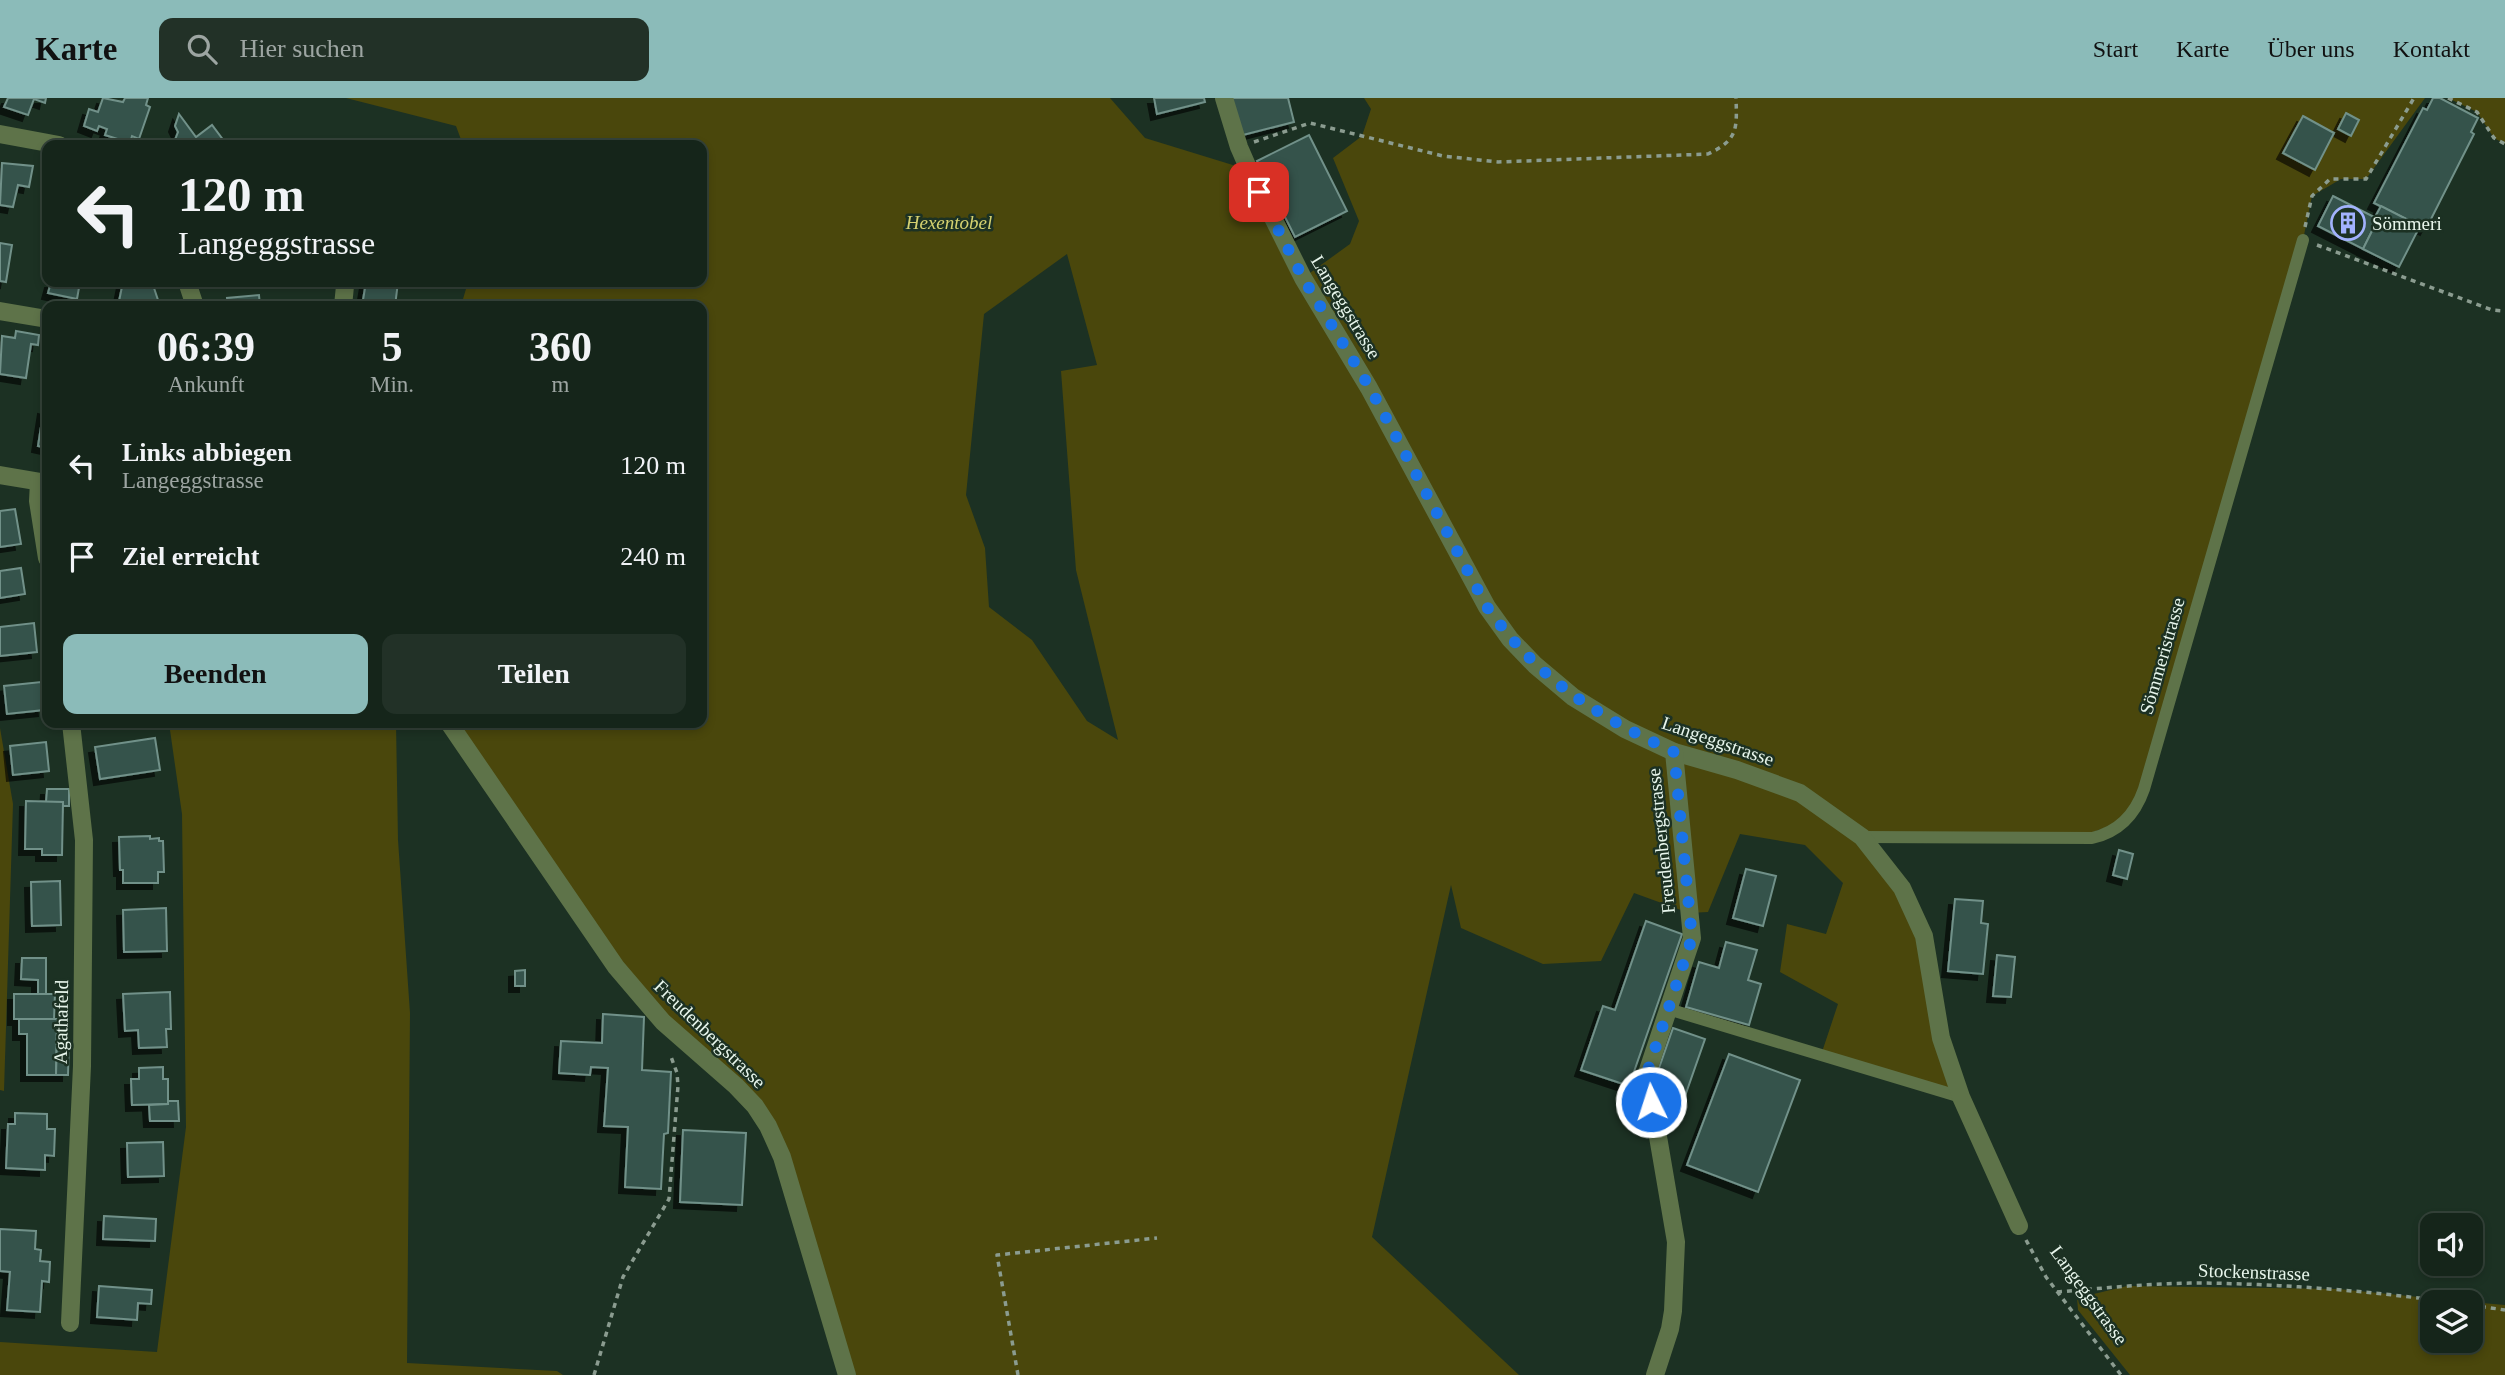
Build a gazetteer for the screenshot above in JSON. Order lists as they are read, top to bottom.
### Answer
{
  "streets": {
    "street": ["Langeggstrasse", "Freudenbergstrasse", "Agathafeld"],
    "lane": ["Sömmeristrasse"],
    "path": ["Stockenstrasse"]
  },
  "crossings": [
    ["Langeggstrasse", "Sömmeristrasse"],
    ["Langeggstrasse", "Freudenbergstrasse"],
    ["Langeggstrasse", "Stockenstrasse"]
  ],
  "parks": ["Hexentobel"],
  "places": {
    "building": ["Sömmeri"]
  },
  "page": {
    "header": "Karte",
    "search": "Hier suchen",
    "nav": [
      "Start",
      "Karte",
      "Über uns",
      "Kontakt"
    ],
    "turn": ["120 m", "Langeggstrasse"],
    "eta": [
      "06:39",
      "Ankunft",
      "5",
      "Min.",
      "360",
      "m"
    ],
    "list": [
      {
        "name": "Links abbiegen",
        "note": "Langeggstrasse",
        "value": "120 m"
      },
      {
        "name": "Ziel erreicht",
        "value": "240 m"
      }
    ],
    "buttons": ["Beenden", "Teilen"]
  }
}
